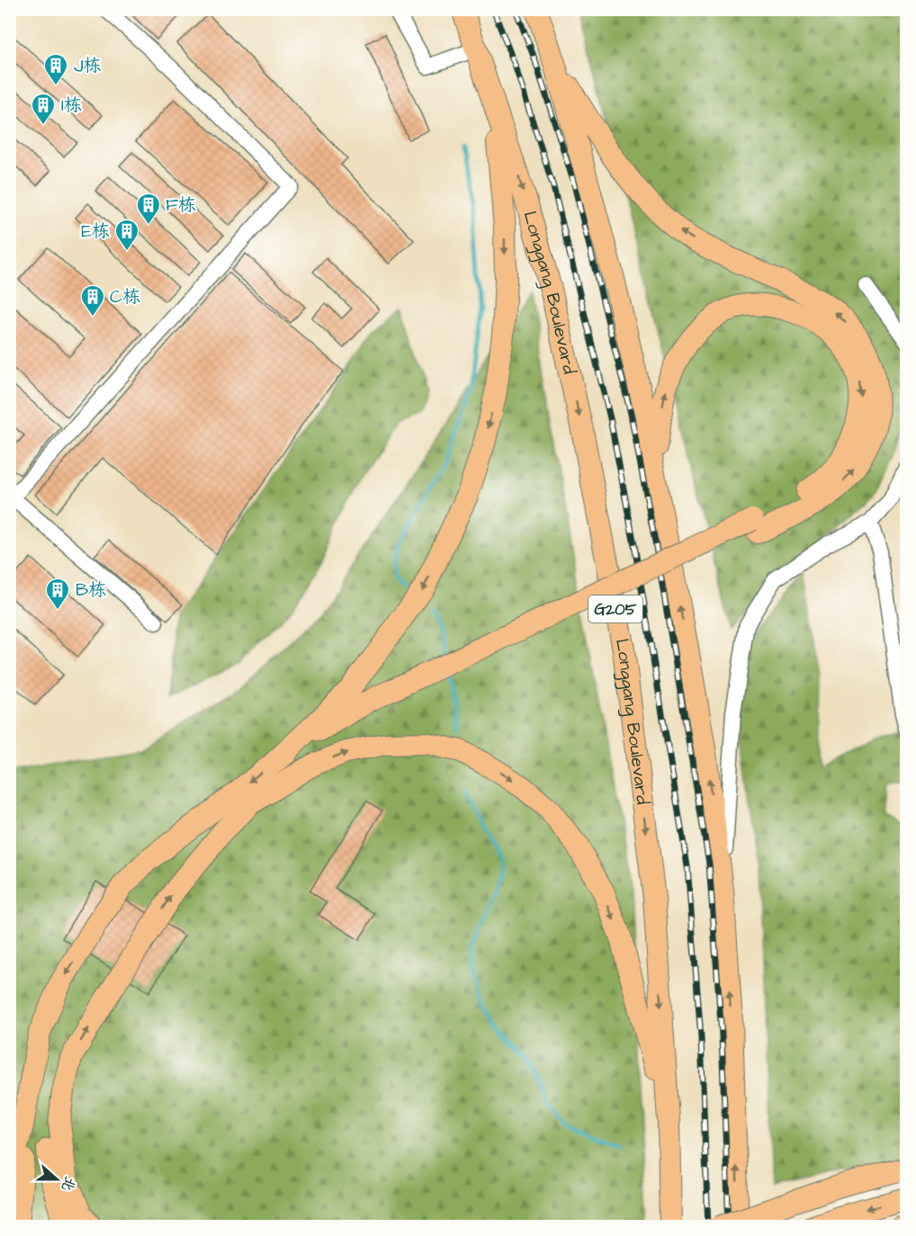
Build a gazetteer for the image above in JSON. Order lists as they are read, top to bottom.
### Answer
{
  "streets": {
    "highway": ["Longgang Boulevard", "G205"]
  },
  "places": {
    "building": [
      "J栋",
      "I栋",
      "F栋",
      "E栋",
      "C栋",
      "B栋"
    ]
  },
  "north": "right"
}
